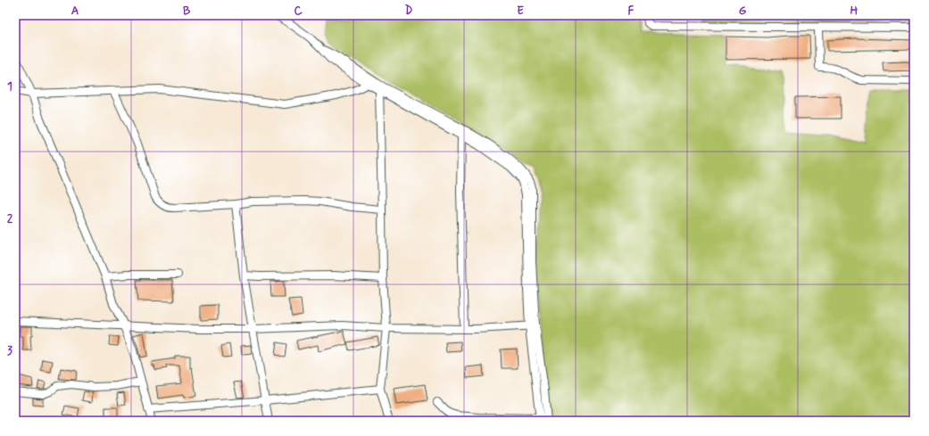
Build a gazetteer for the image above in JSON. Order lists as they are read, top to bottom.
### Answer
{
  "grid": {
    "columns": [
      "A",
      "B",
      "C",
      "D",
      "E",
      "F",
      "G",
      "H"
    ],
    "rows": ["1", "2", "3"]
  }
}
